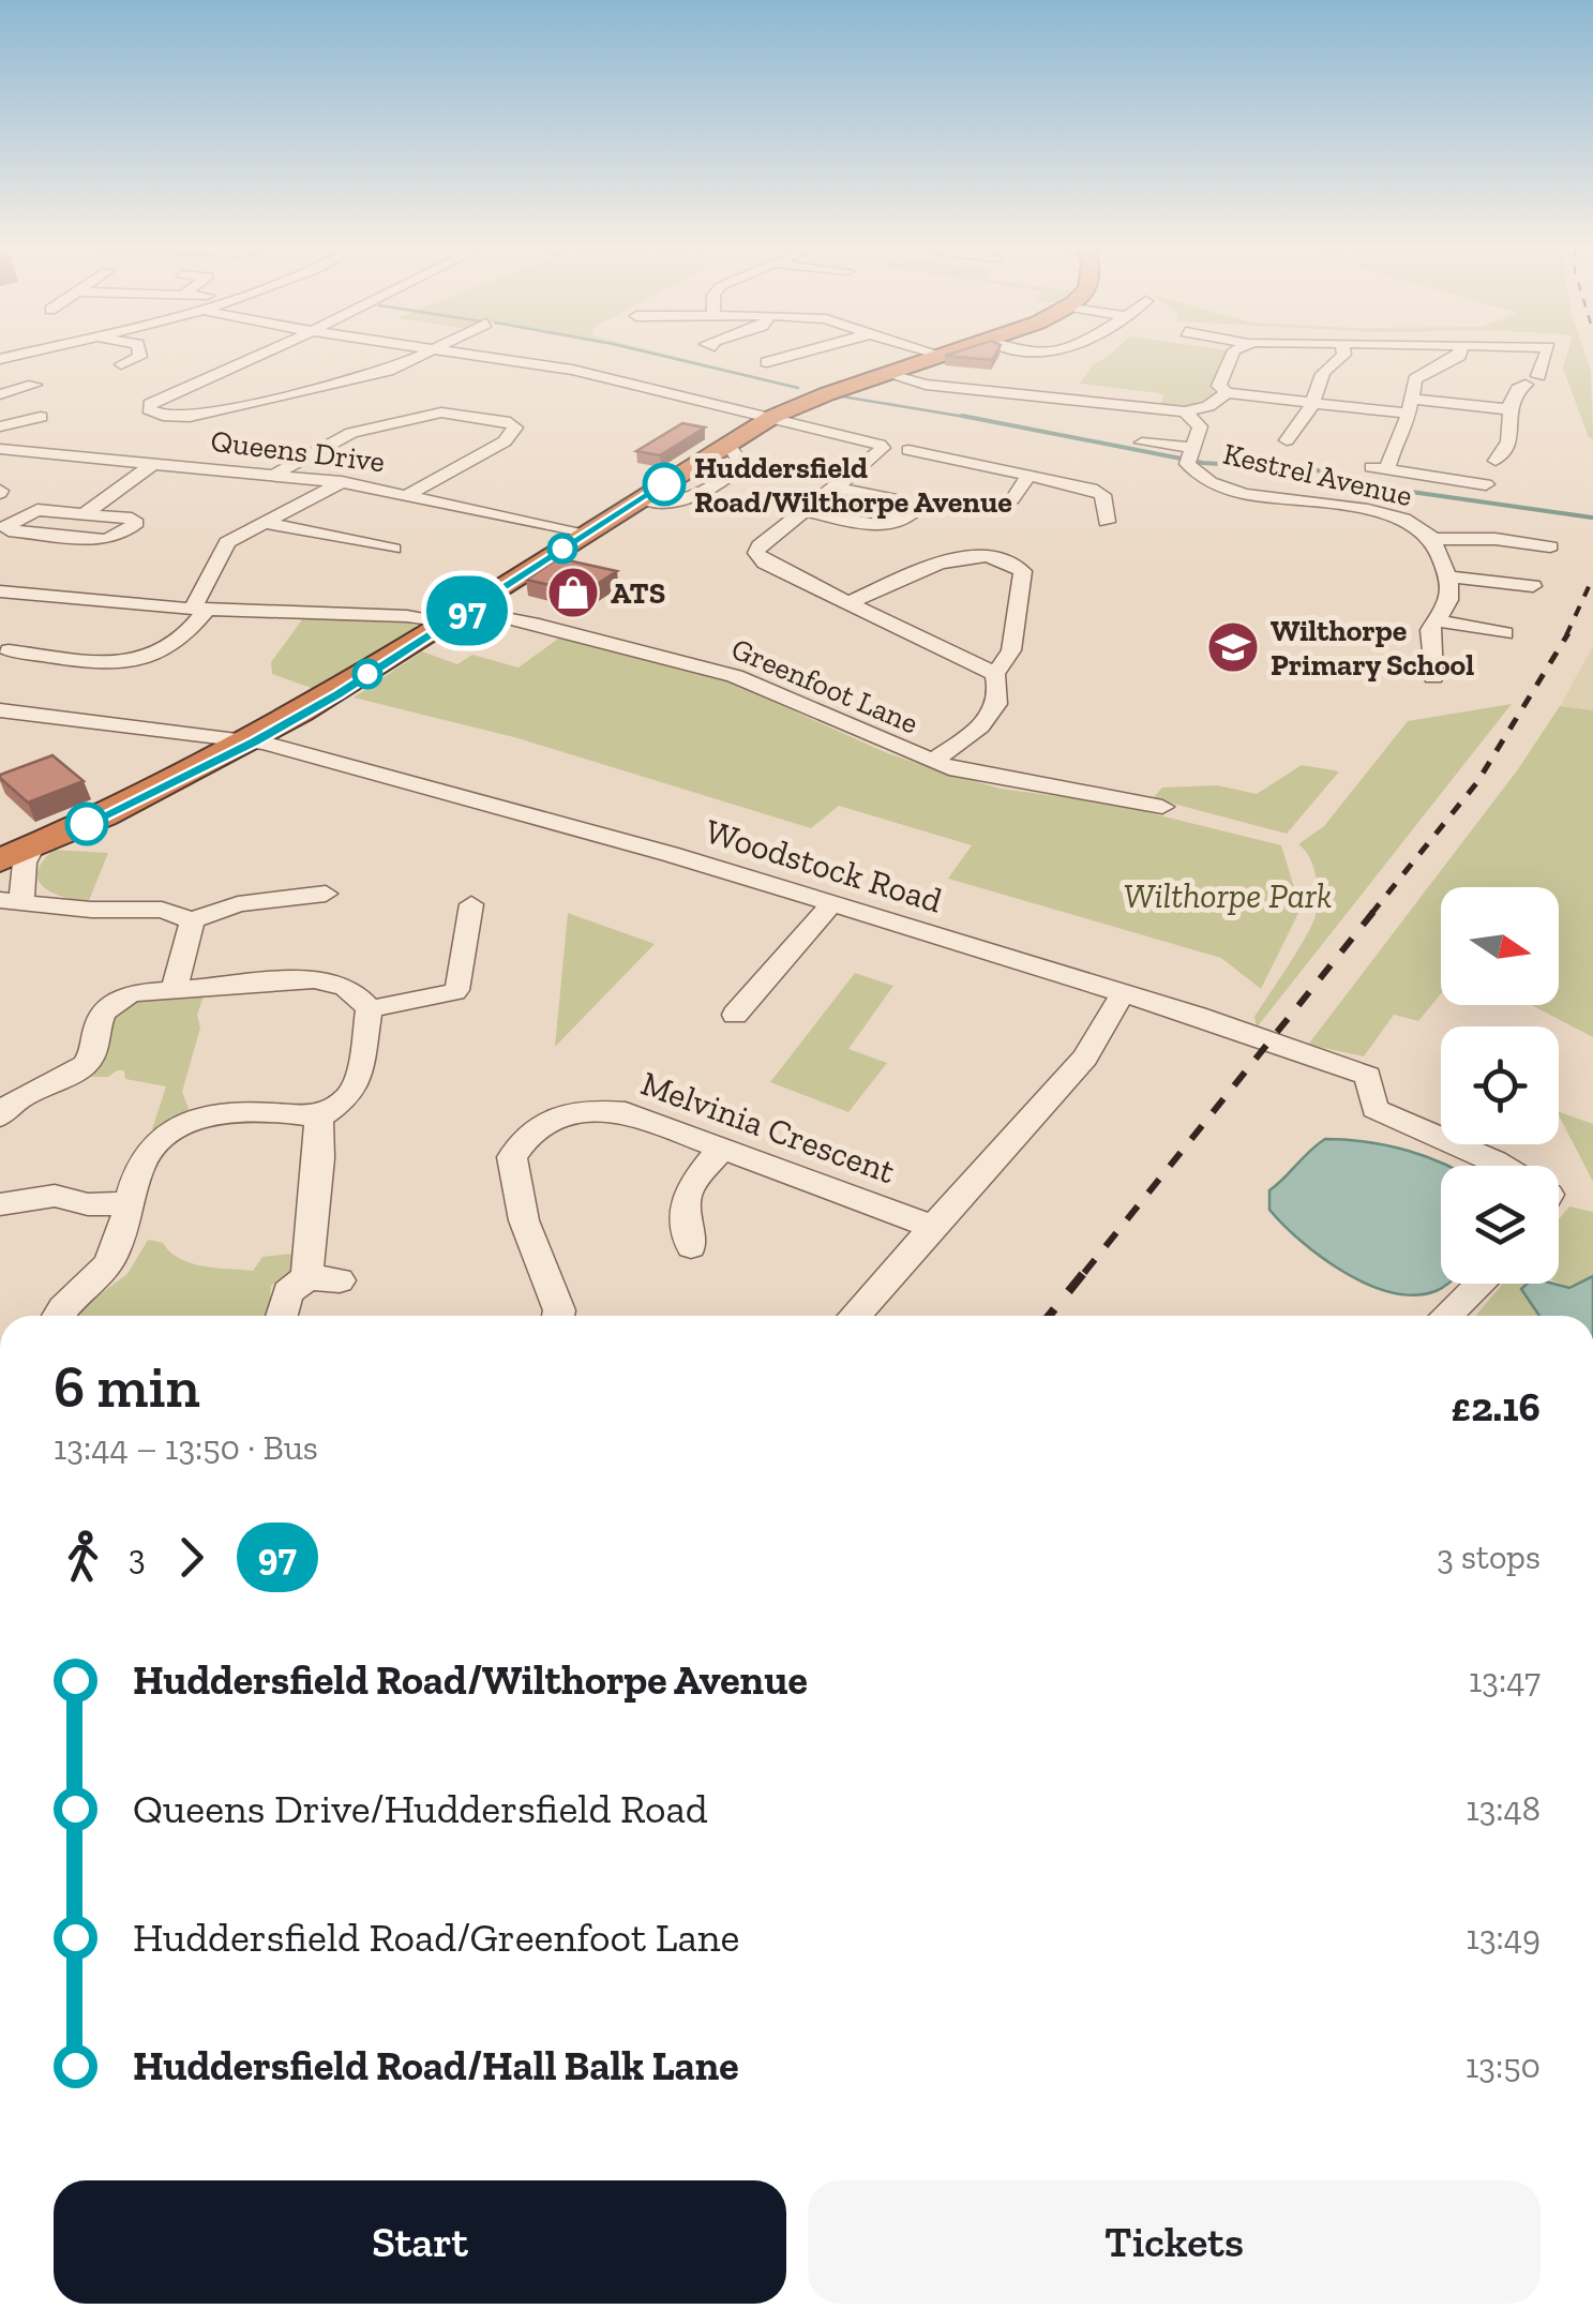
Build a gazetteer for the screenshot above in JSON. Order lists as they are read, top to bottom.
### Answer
{
  "streets": {
    "street": [
      "Queens Drive",
      "Kestrel Avenue",
      "Greenfoot Lane",
      "Woodstock Road",
      "Melvinia Crescent"
    ]
  },
  "parks": ["Wilthorpe Park"],
  "places": {
    "other": ["Huddersfield Road/Wilthorpe Avenue"],
    "shop": ["ATS"],
    "school or university": ["Wilthorpe Primary School"]
  },
  "lines": ["bus line 97"],
  "north": "right",
  "page": {
    "on_map": "97",
    "heading": ["6 min", "13:44 – 13:50 · Bus", "£2.16"],
    "legs": ["3", "97", "3 stops"],
    "list": [
      {
        "name": "Huddersfield Road/Wilthorpe Avenue",
        "value": "13:47"
      },
      {
        "name": "Queens Drive/Huddersfield Road",
        "value": "13:48"
      },
      {
        "name": "Huddersfield Road/Greenfoot Lane",
        "value": "13:49"
      },
      {
        "name": "Huddersfield Road/Hall Balk Lane",
        "value": "13:50"
      }
    ],
    "buttons": ["Start", "Tickets"]
  }
}
